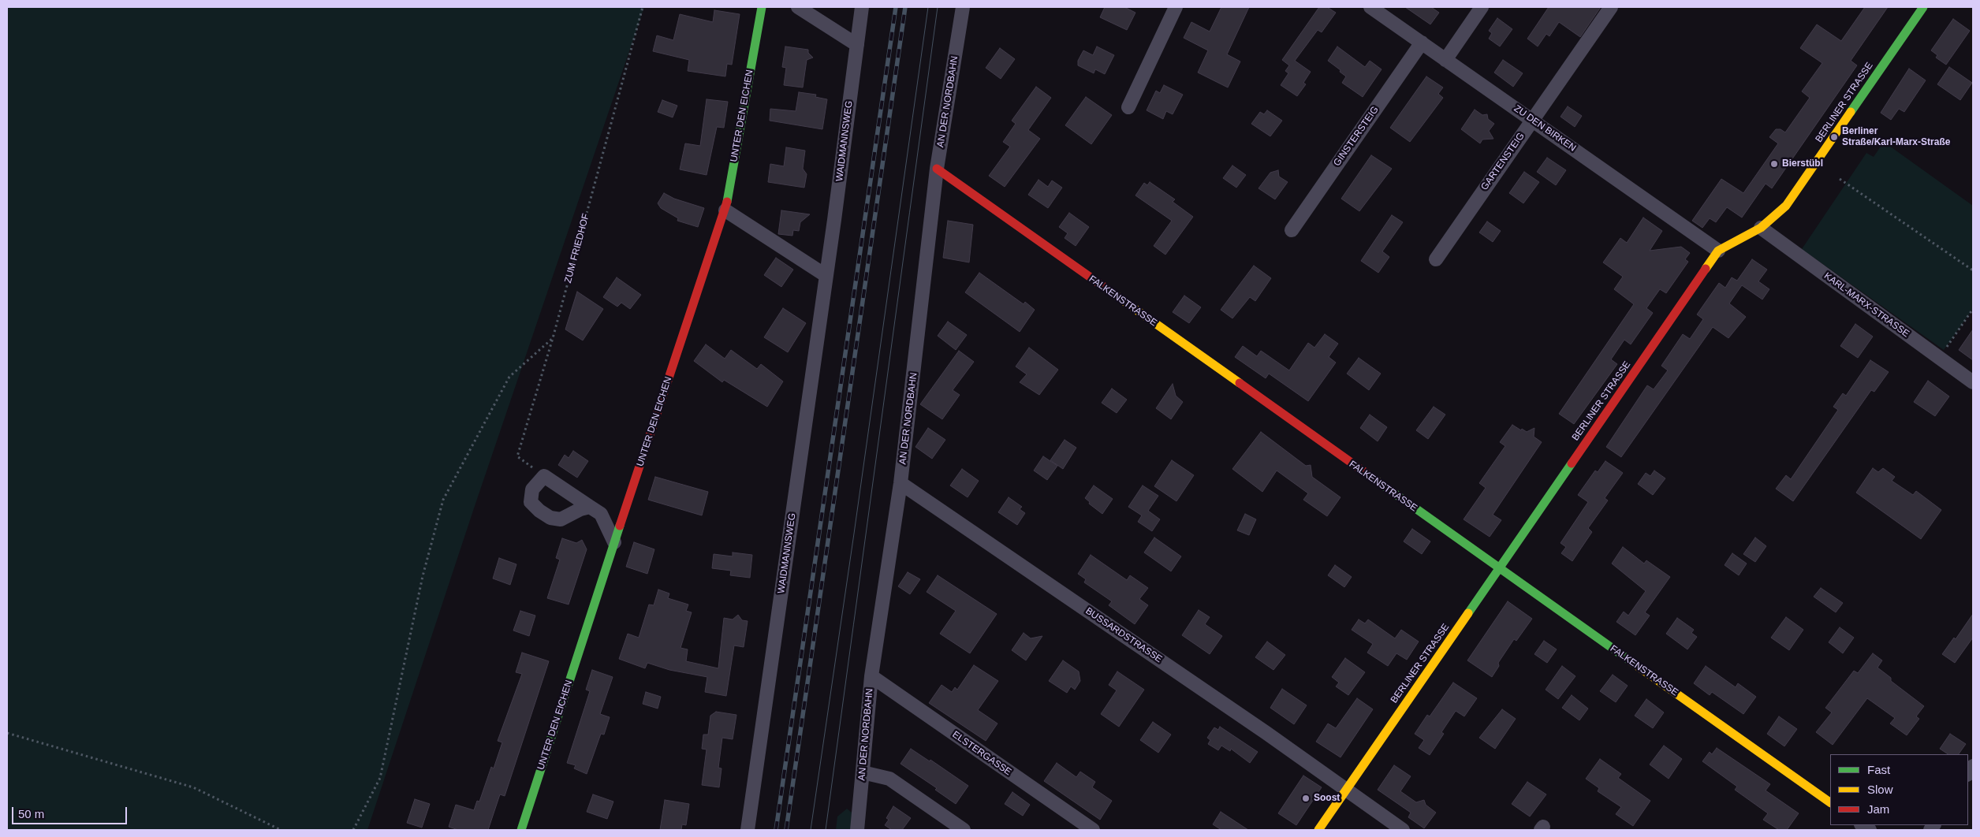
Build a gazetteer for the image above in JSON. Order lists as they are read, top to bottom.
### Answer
{
  "streets": {
    "street": [
      "AN DER NORDBAHN",
      "BERLINER STRASSE",
      "UNTER DEN EICHEN",
      "ZU DEN BIRKEN",
      "GINSTERSTEIG",
      "WAIDMANNSWEG",
      "GARTENSTEIG",
      "FALKENSTRASSE",
      "KARL-MARX-STRASSE",
      "BUSSARDSTRASSE",
      "ELSTERGASSE"
    ],
    "path": ["ZUM FRIEDHOF"]
  },
  "crossings": [
    ["AN DER NORDBAHN", "FALKENSTRASSE"],
    ["AN DER NORDBAHN", "BUSSARDSTRASSE"],
    ["AN DER NORDBAHN", "ELSTERGASSE"],
    ["BERLINER STRASSE", "ZU DEN BIRKEN"],
    ["BERLINER STRASSE", "FALKENSTRASSE"],
    ["BERLINER STRASSE", "KARL-MARX-STRASSE"],
    ["BERLINER STRASSE", "BUSSARDSTRASSE"],
    ["ZU DEN BIRKEN", "GINSTERSTEIG"],
    ["ZU DEN BIRKEN", "GARTENSTEIG"]
  ],
  "places": ["Berliner Straße/Karl-Marx-Straße", "Bierstübl", "Soost"],
  "legend": ["Fast", "Slow", "Jam"],
  "scale_bar": "50 m"
}
